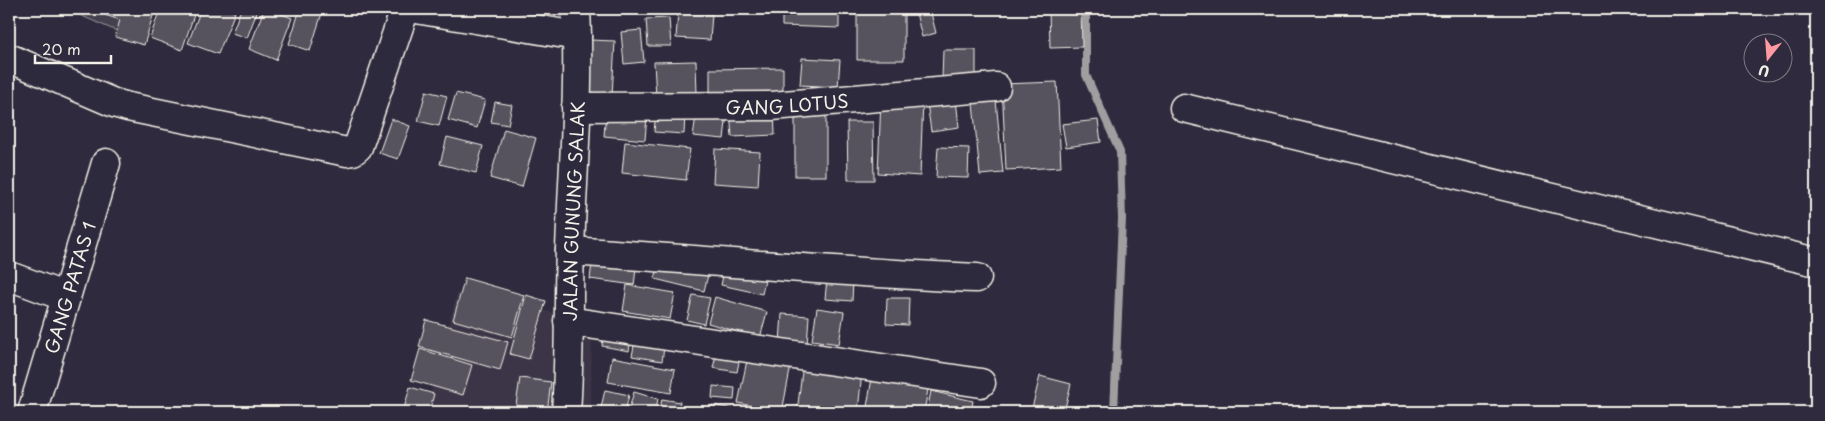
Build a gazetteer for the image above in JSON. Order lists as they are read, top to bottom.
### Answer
{
  "streets": {
    "street": ["GANG LOTUS", "JALAN GUNUNG SALAK", "GANG PATAS 1"]
  },
  "crossings": [
    ["GANG LOTUS", "JALAN GUNUNG SALAK"]
  ],
  "scale_bar": "20 m",
  "north": "bottom"
}
